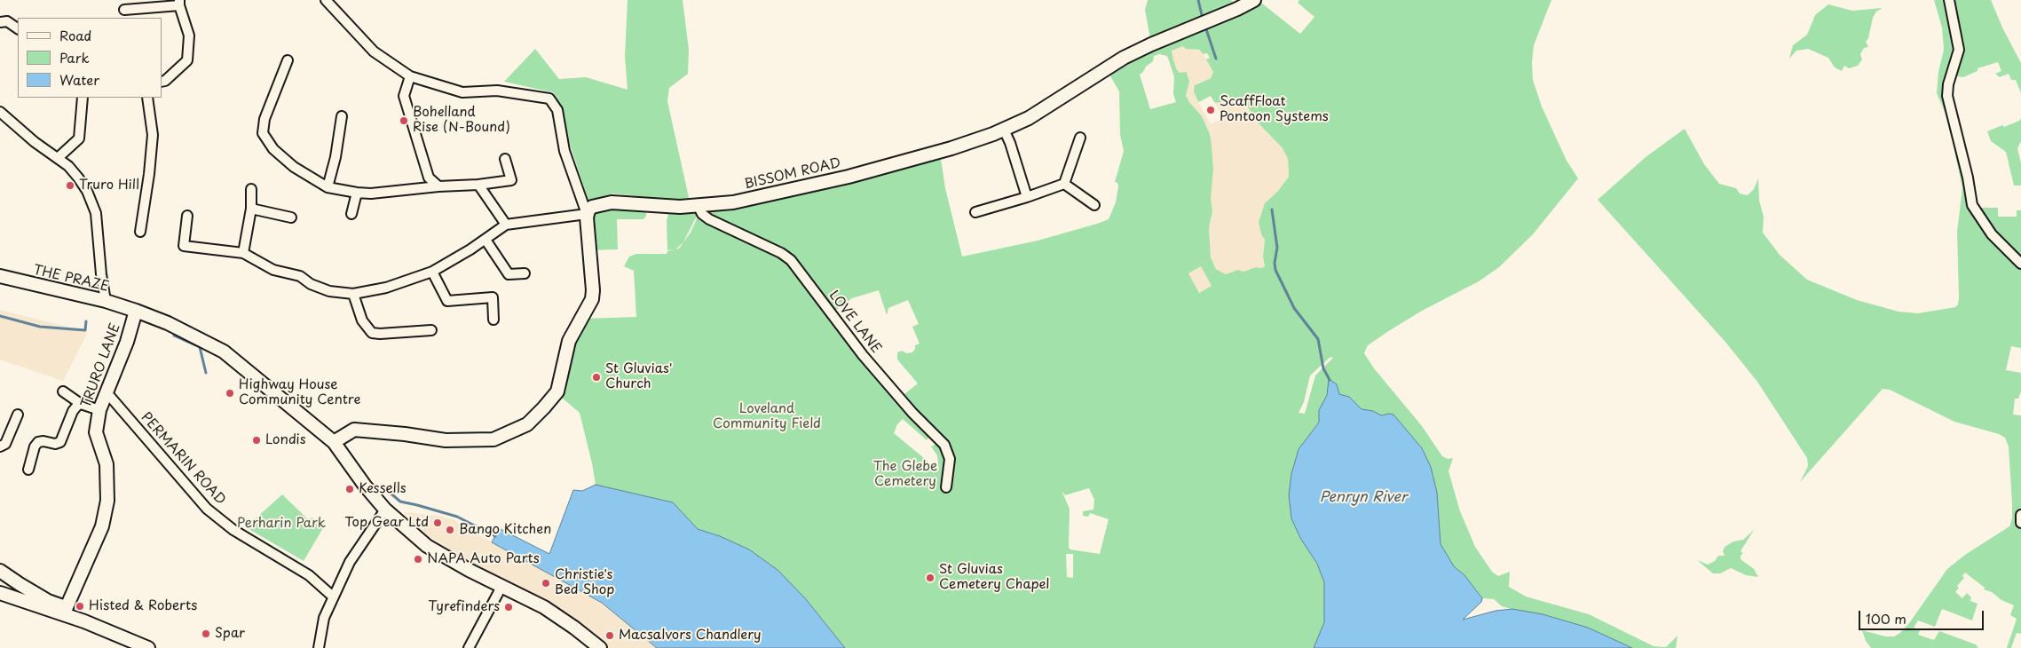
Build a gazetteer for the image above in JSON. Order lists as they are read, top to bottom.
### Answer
{
  "streets": {
    "street": [
      "BISSOM ROAD",
      "THE PRAZE",
      "LOVE LANE",
      "TRURO LANE",
      "PERMARIN ROAD"
    ]
  },
  "crossings": [
    ["BISSOM ROAD", "LOVE LANE"],
    ["THE PRAZE", "TRURO LANE"],
    ["TRURO LANE", "PERMARIN ROAD"]
  ],
  "water": ["Penryn River"],
  "parks": ["Loveland Community Field", "The Glebe Cemetery", "Perharin Park"],
  "places": [
    "ScaffFloat Pontoon Systems",
    "Bohelland Rise (N-Bound)",
    "Truro Hill",
    "St Gluvias' Church",
    "Highway House Community Centre",
    "Londis",
    "Kessells",
    "Top Gear Ltd",
    "Bango Kitchen",
    "NAPA Auto Parts",
    "St Gluvias Cemetery Chapel",
    "Christie's Bed Shop",
    "Histed & Roberts",
    "Tyrefinders",
    "Spar",
    "Macsalvors Chandlery"
  ],
  "legend": ["Road", "Park", "Water"],
  "scale_bar": "100 m"
}
